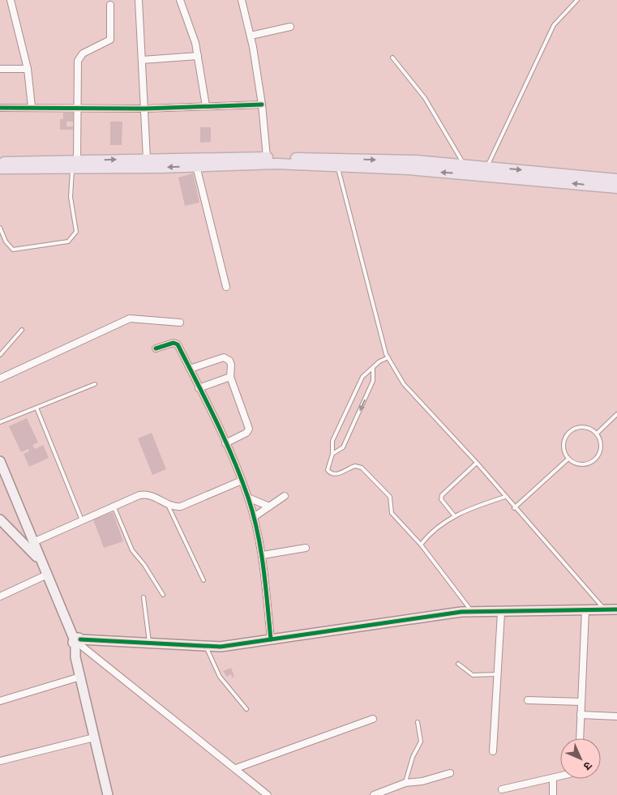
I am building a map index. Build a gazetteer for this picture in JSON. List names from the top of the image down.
{
  "north": "bottom right"
}
